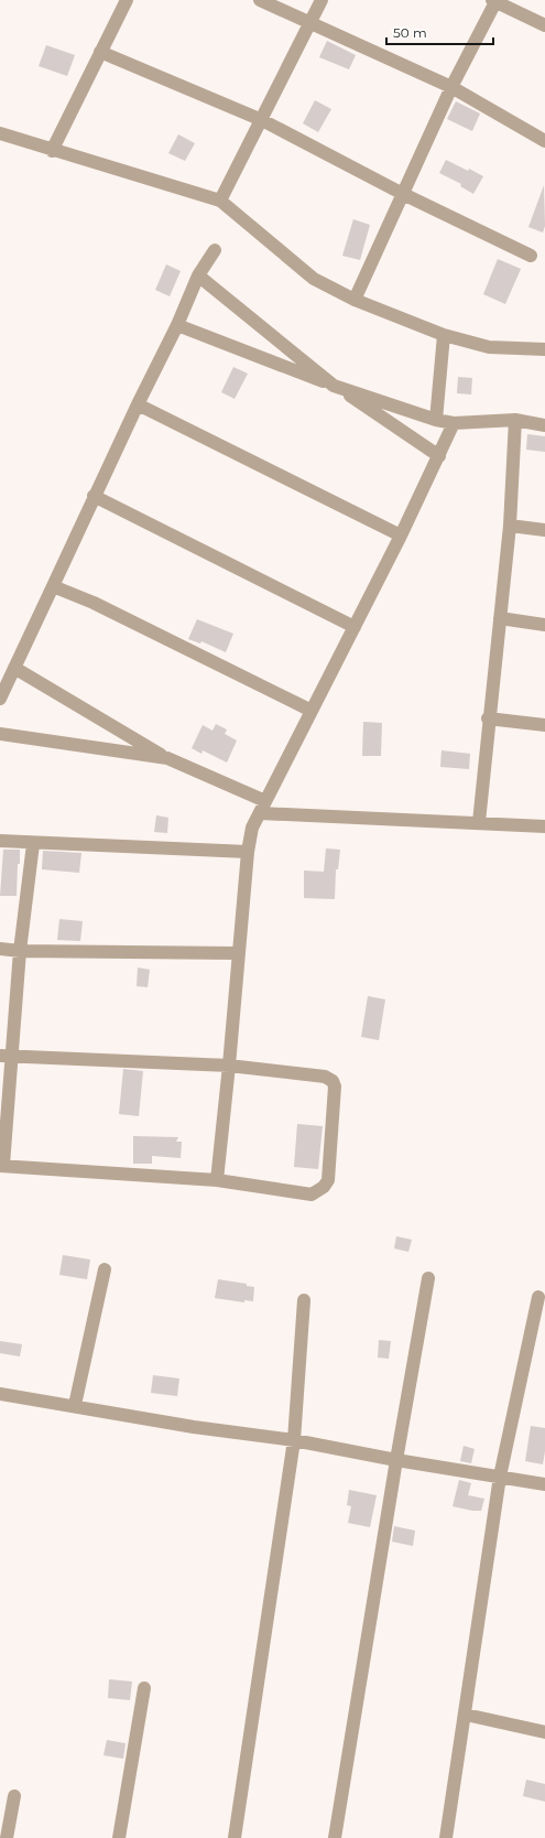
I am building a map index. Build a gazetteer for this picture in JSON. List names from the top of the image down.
{
  "scale_bar": "50 m"
}
